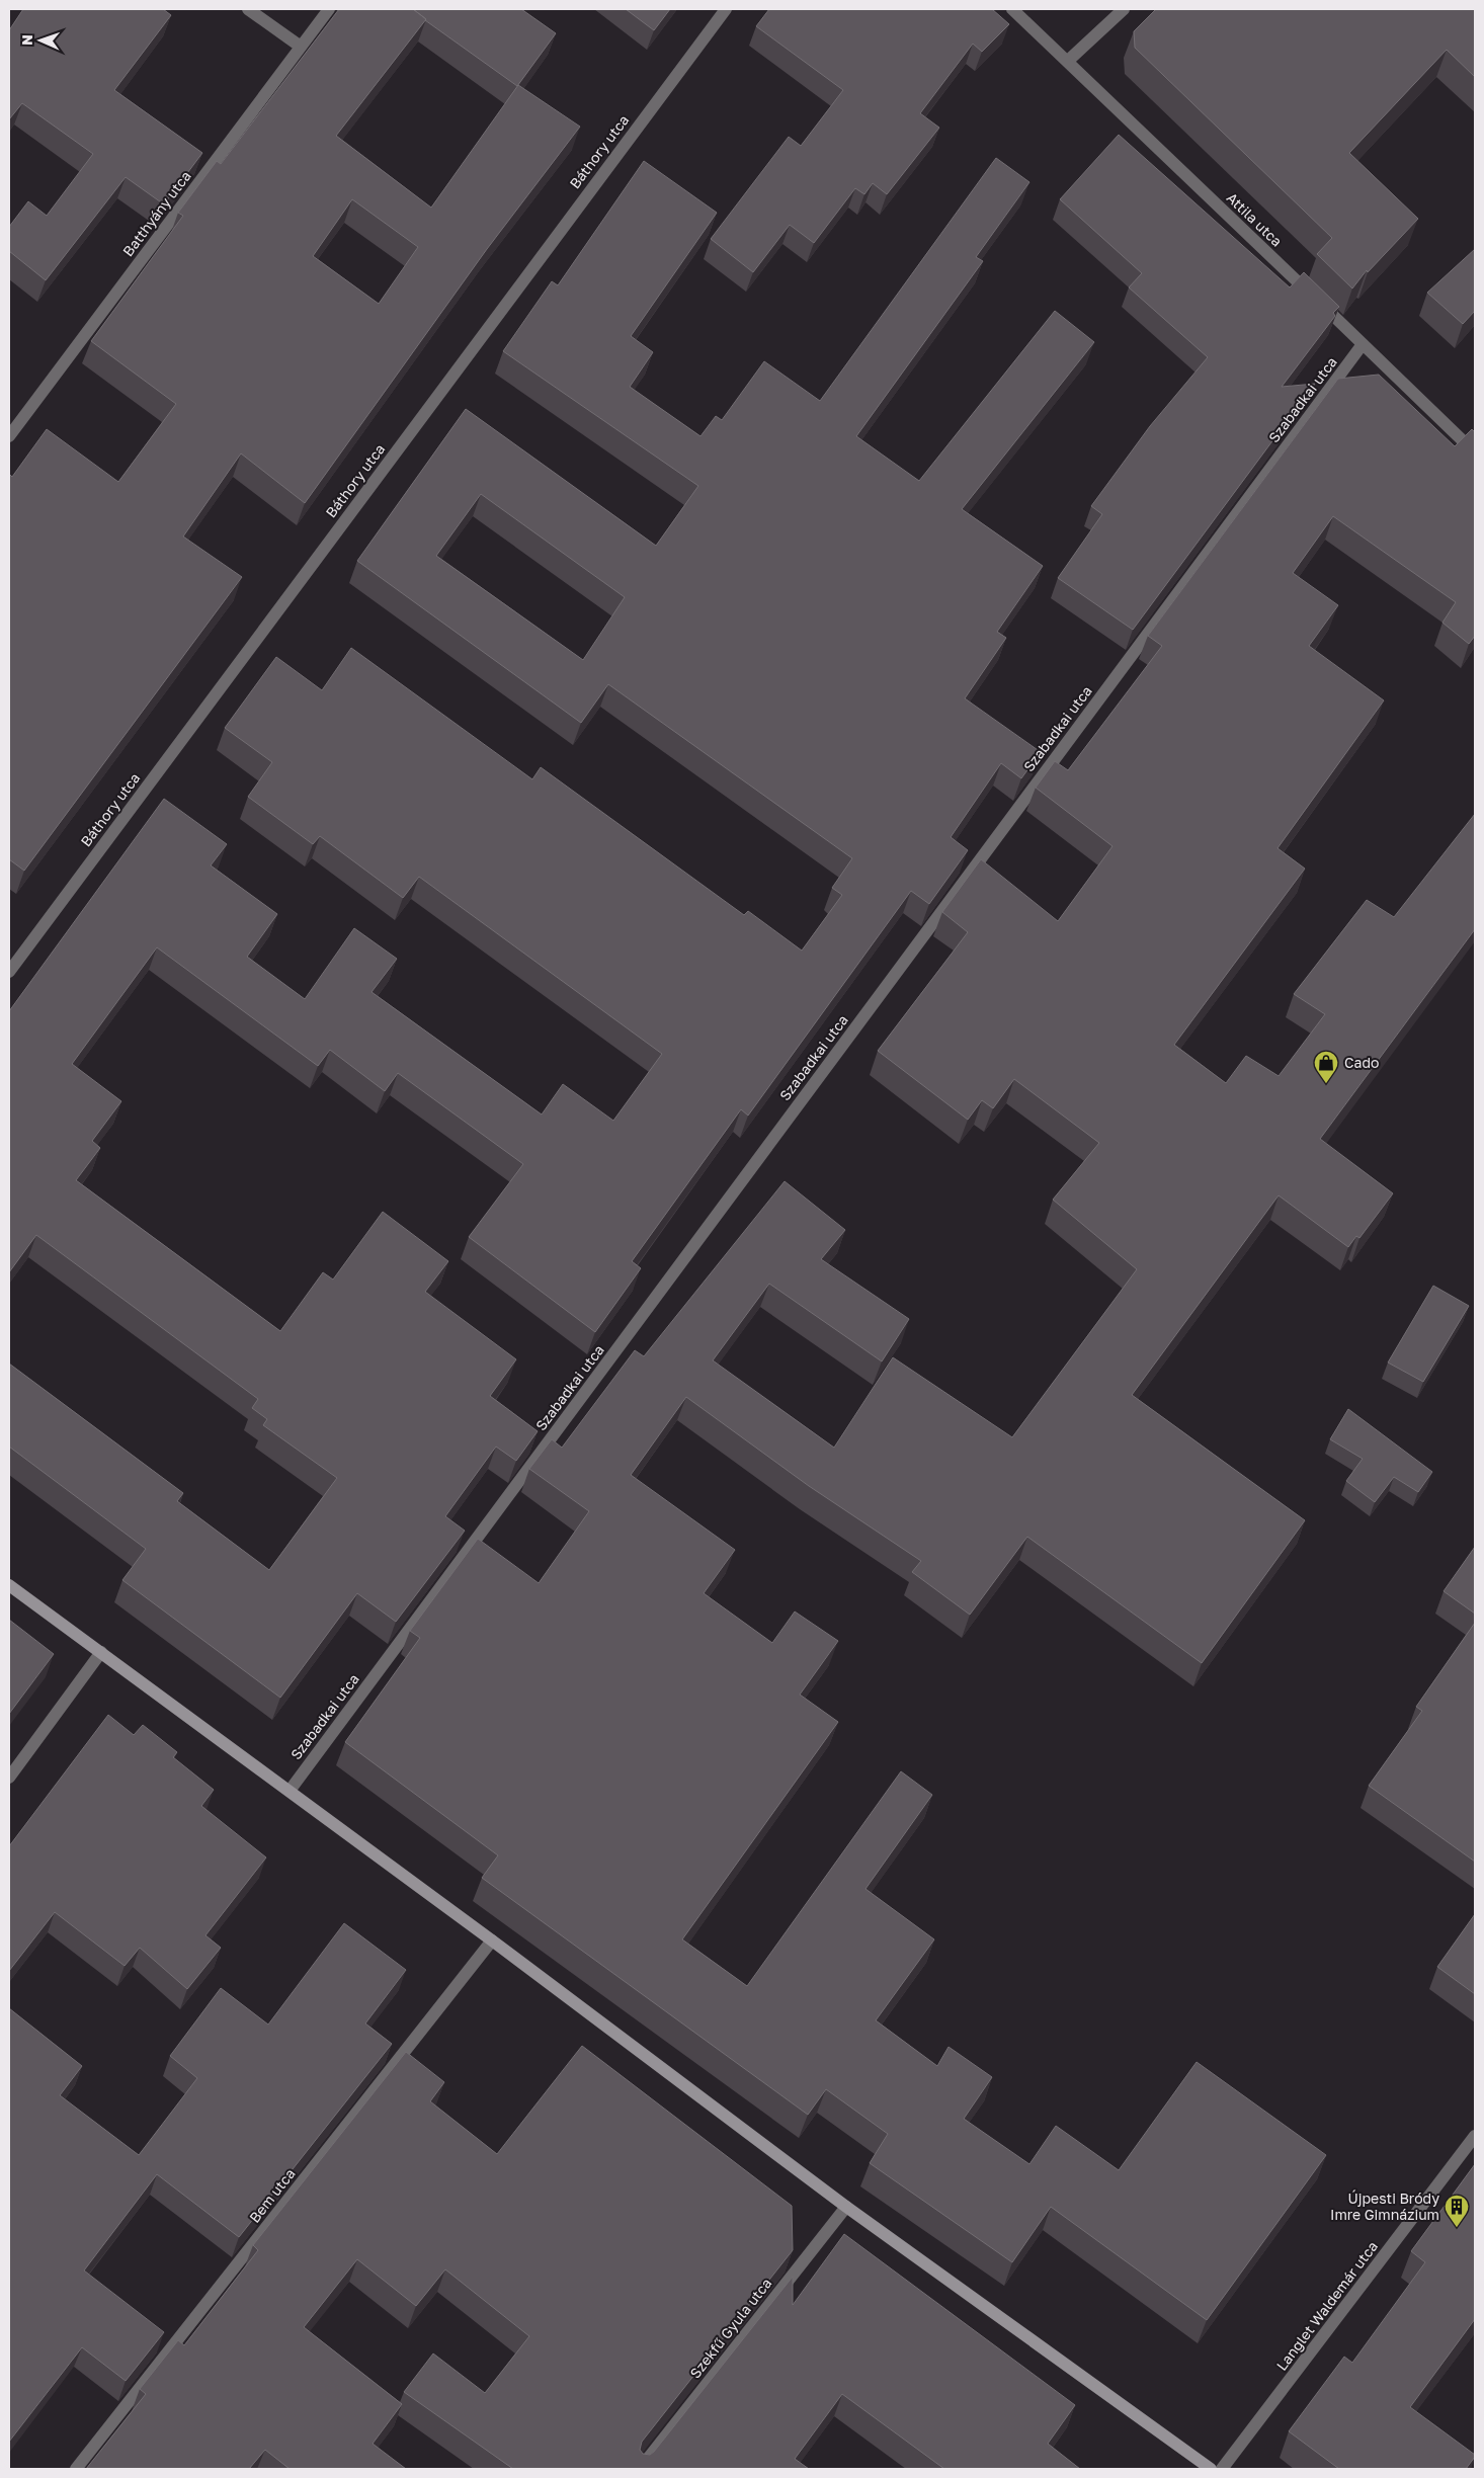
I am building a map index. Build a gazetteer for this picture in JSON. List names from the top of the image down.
{
  "streets": {
    "street": [
      "Báthory utca",
      "Batthyány utca",
      "Attila utca",
      "Szabadkai utca",
      "Bem utca",
      "Langlet Waldemár utca",
      "Szekfű Gyula utca"
    ]
  },
  "crossings": [
    ["Attila utca", "Szabadkai utca"]
  ],
  "places": {
    "shop": ["Cado"],
    "building": ["Újpesti Bródy Imre Gimnázium"]
  },
  "north": "left"
}
